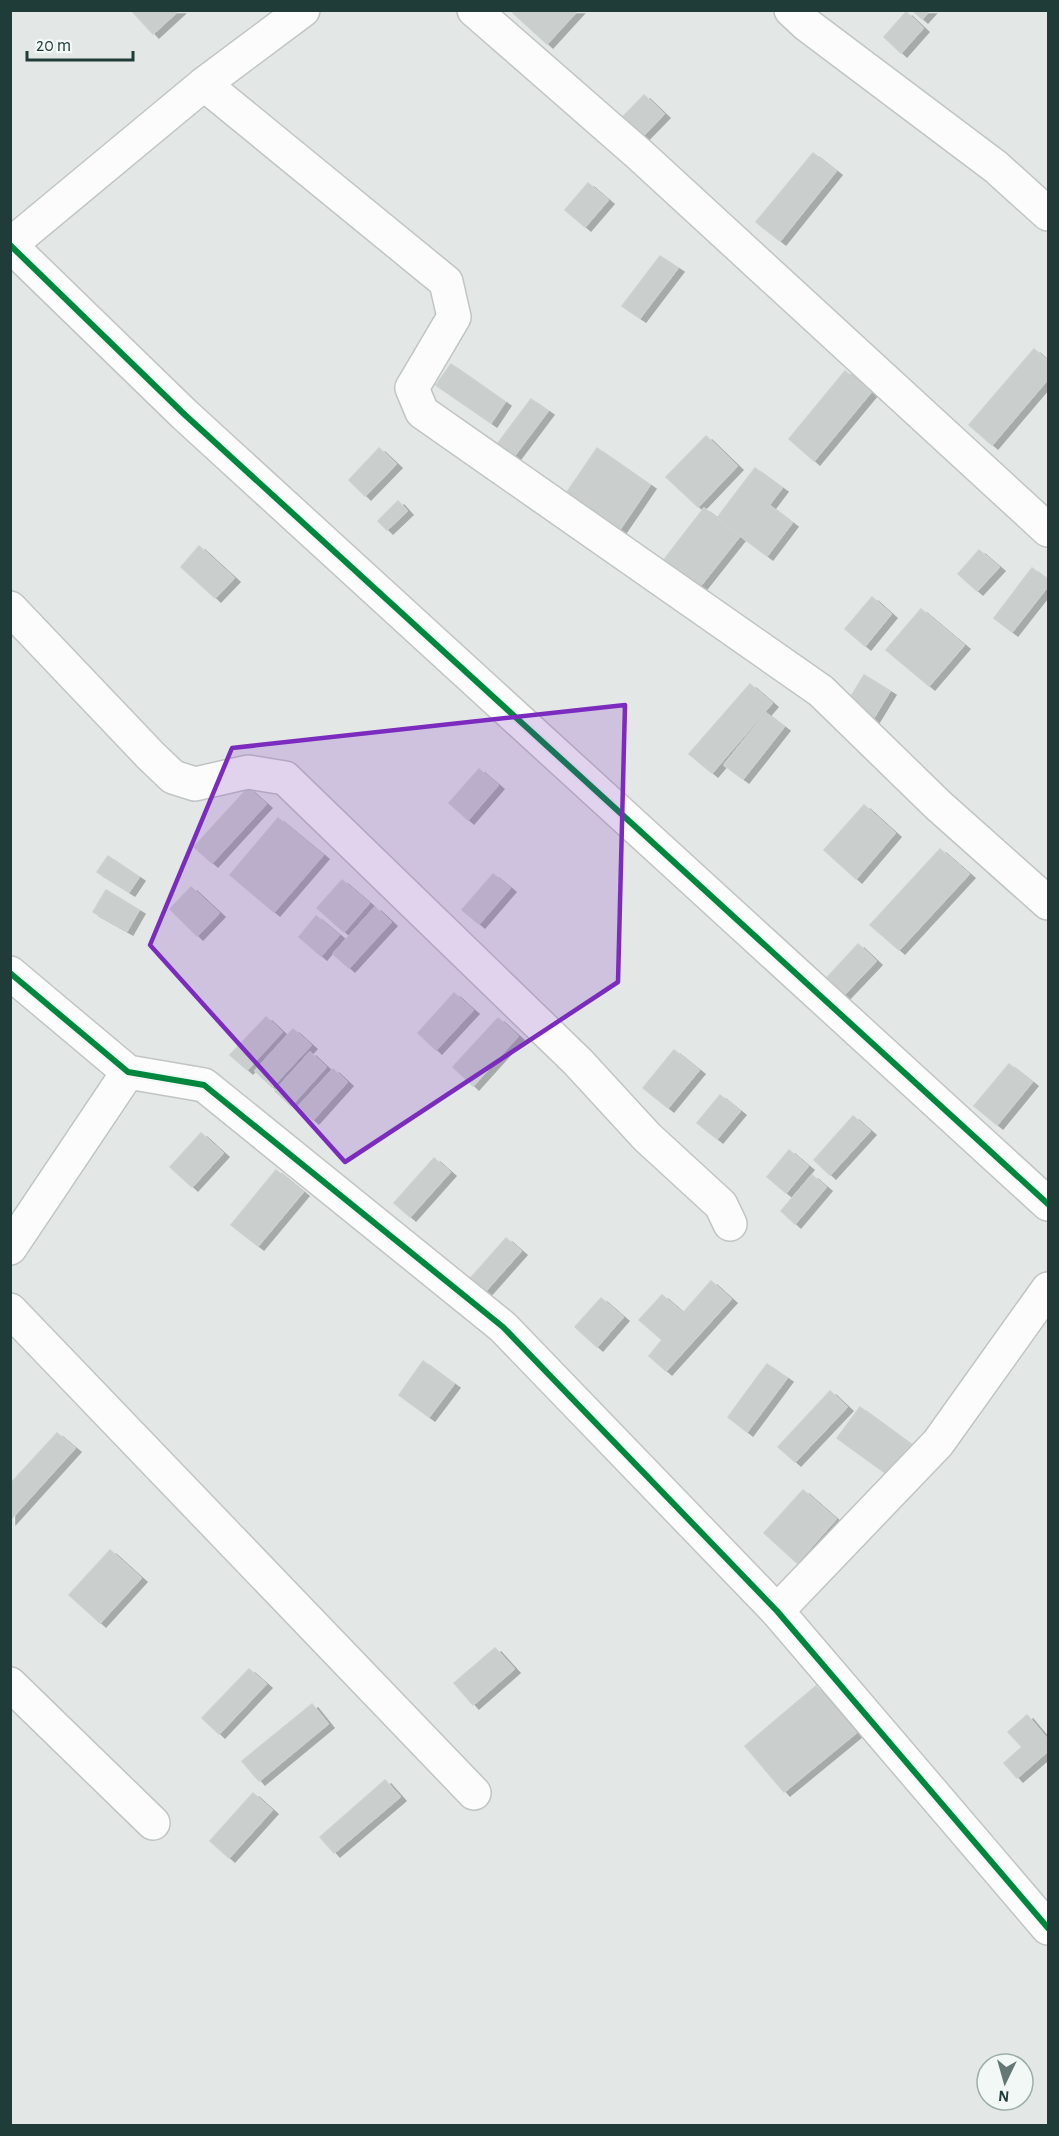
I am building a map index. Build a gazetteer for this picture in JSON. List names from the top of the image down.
{
  "scale_bar": "20 m",
  "north": "bottom"
}
